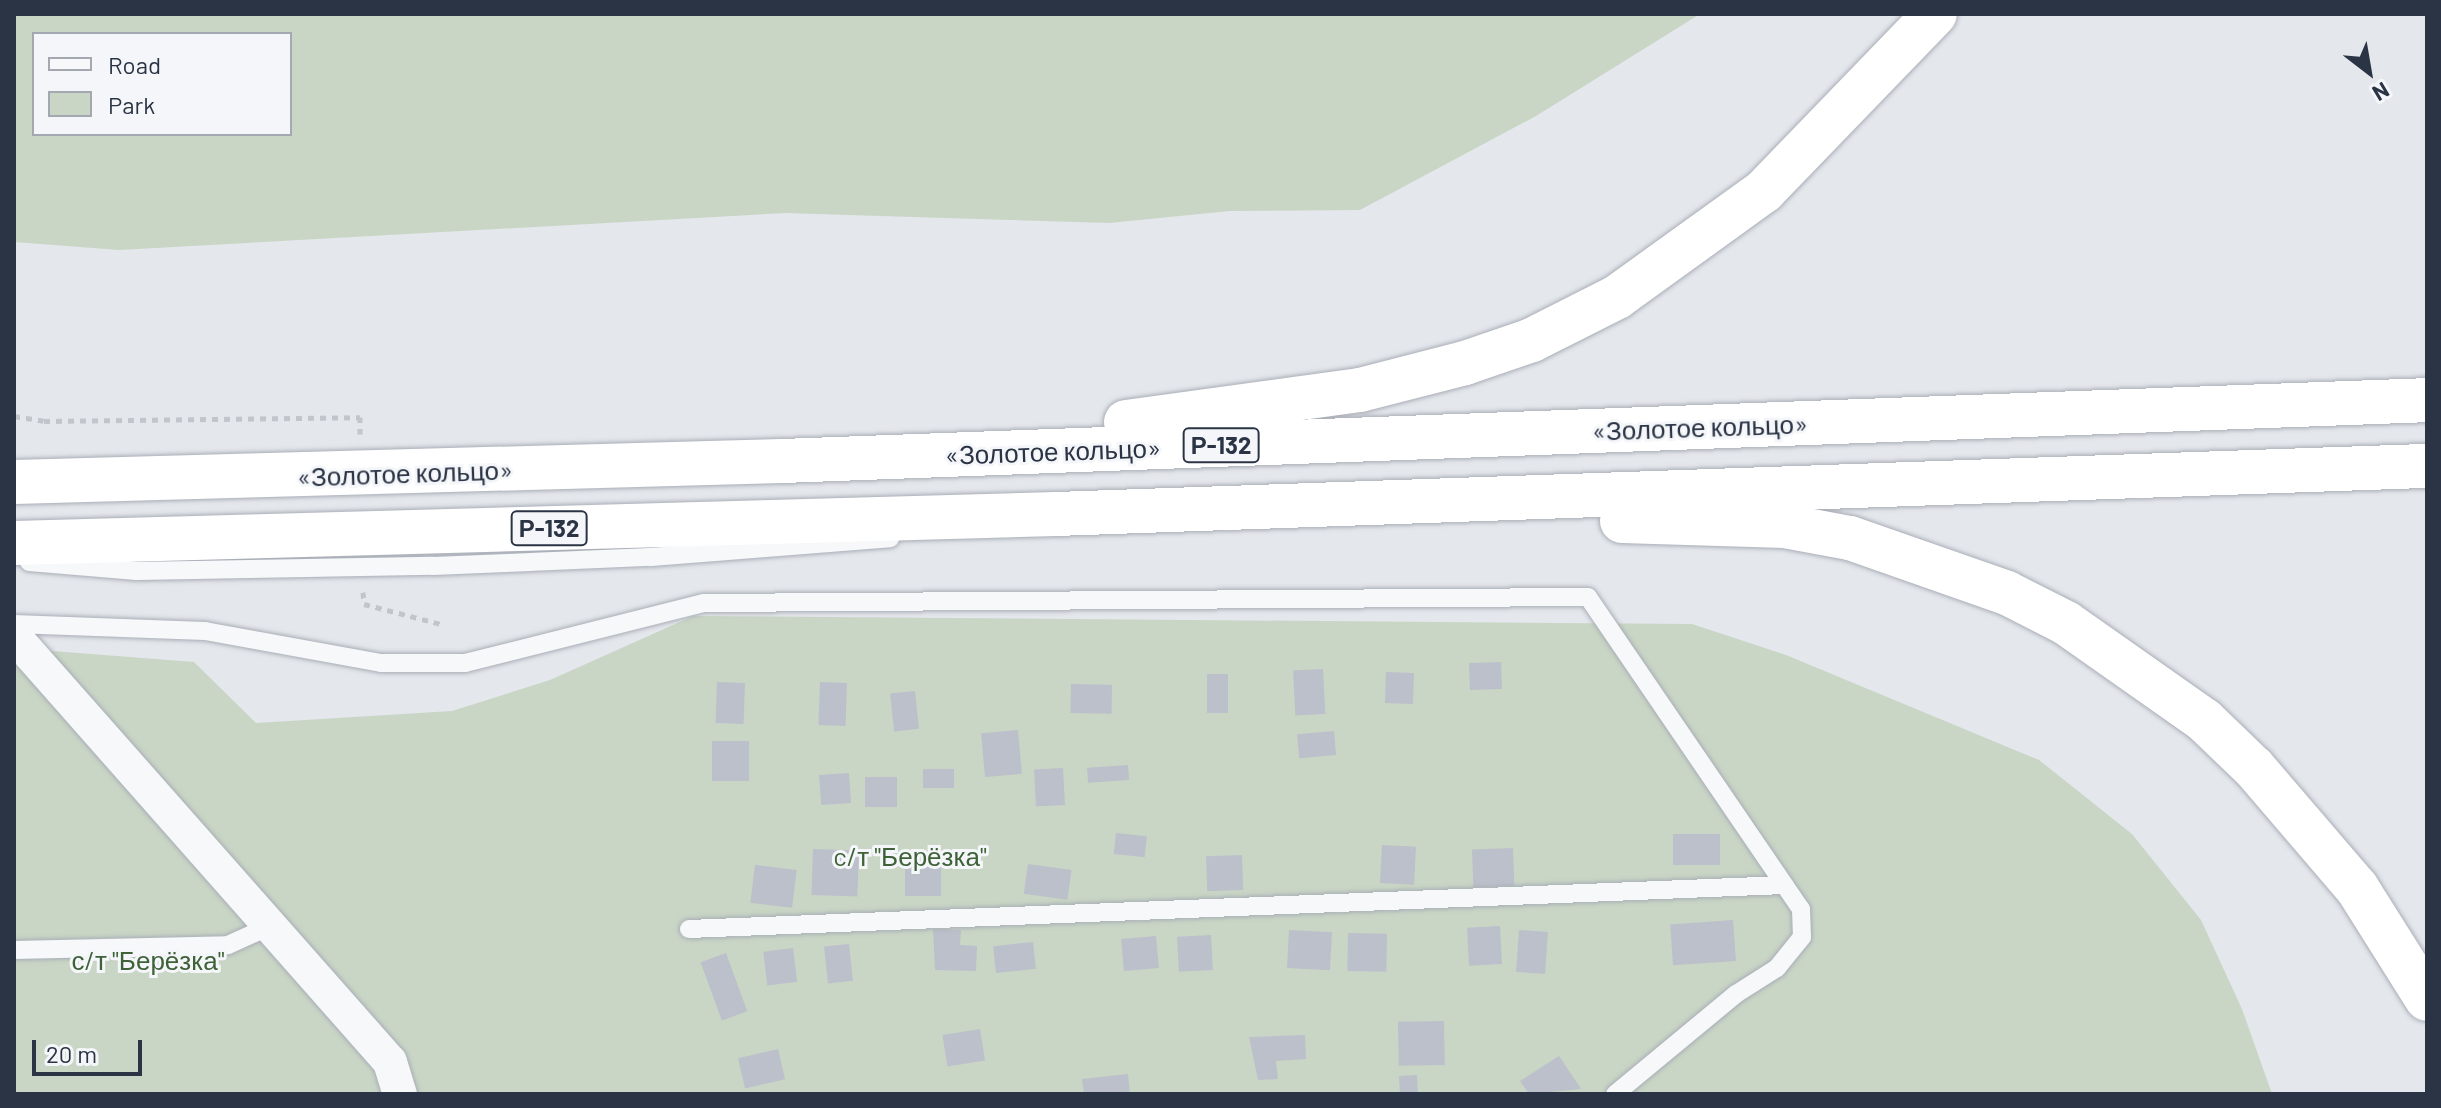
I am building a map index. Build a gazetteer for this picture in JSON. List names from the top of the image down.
{
  "streets": {
    "highway": ["«Золотое кольцо»", "Р-132"]
  },
  "crossings": [
    ["«Золотое кольцо»", "Р-132"]
  ],
  "parks": ["c/т \"Берёзка\"", "с/т \"Берёзка\""],
  "legend": ["Road", "Park"],
  "scale_bar": "20 m",
  "north": "bottom right"
}
